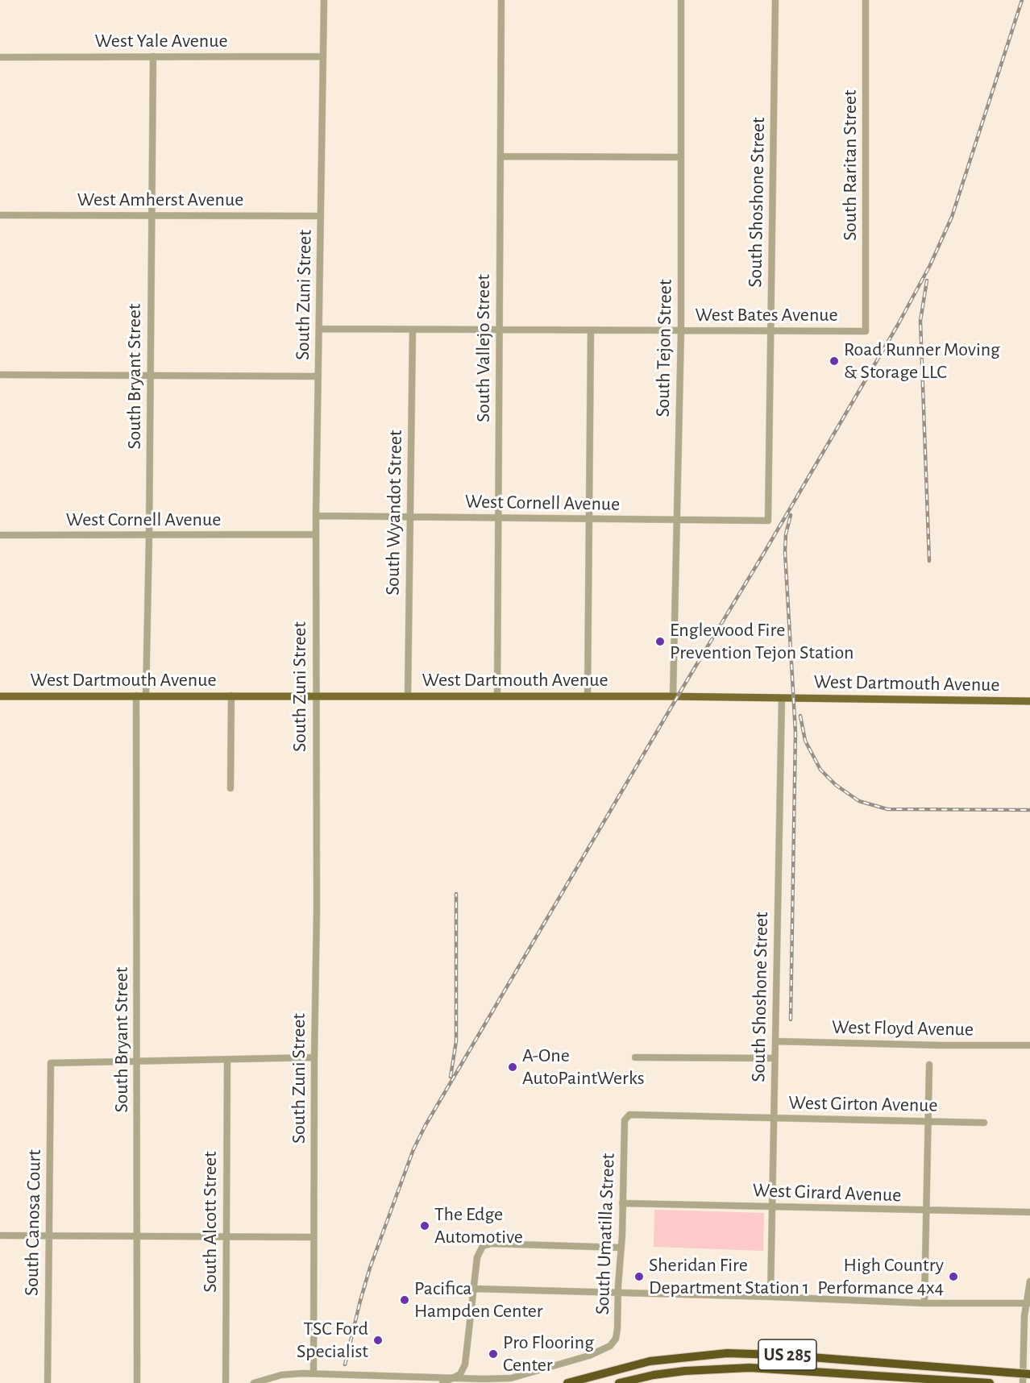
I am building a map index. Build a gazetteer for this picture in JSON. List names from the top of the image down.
{
  "streets": {
    "highway": ["US 285"],
    "main road": ["West Dartmouth Avenue"],
    "street": [
      "West Yale Avenue",
      "South Raritan Street",
      "West Amherst Avenue",
      "South Shoshone Street",
      "South Zuni Street",
      "West Bates Avenue",
      "South Vallejo Street",
      "South Tejon Street",
      "South Bryant Street",
      "West Cornell Avenue",
      "South Wyandot Street",
      "West Floyd Avenue",
      "West Girton Avenue",
      "West Girard Avenue",
      "South Alcott Street",
      "South Canosa Court",
      "South Umatilla Street"
    ]
  },
  "crossings": [
    ["West Yale Avenue", "South Zuni Street"],
    ["West Yale Avenue", "South Bryant Street"],
    ["South Raritan Street", "West Bates Avenue"],
    ["West Amherst Avenue", "South Zuni Street"],
    ["West Amherst Avenue", "South Bryant Street"],
    ["South Shoshone Street", "West Bates Avenue"],
    ["South Shoshone Street", "West Cornell Avenue"],
    ["South Shoshone Street", "West Dartmouth Avenue"],
    ["South Shoshone Street", "West Floyd Avenue"],
    ["South Shoshone Street", "West Girton Avenue"],
    ["South Shoshone Street", "West Girard Avenue"],
    ["South Zuni Street", "West Bates Avenue"],
    ["South Zuni Street", "West Cornell Avenue"],
    ["South Zuni Street", "West Dartmouth Avenue"],
    ["West Bates Avenue", "South Vallejo Street"],
    ["West Bates Avenue", "South Tejon Street"],
    ["West Bates Avenue", "South Wyandot Street"],
    ["South Vallejo Street", "West Cornell Avenue"],
    ["South Vallejo Street", "West Dartmouth Avenue"],
    ["South Tejon Street", "West Cornell Avenue"],
    ["South Tejon Street", "West Dartmouth Avenue"],
    ["South Bryant Street", "West Cornell Avenue"],
    ["South Bryant Street", "West Dartmouth Avenue"],
    ["South Bryant Street", "South Canosa Court"],
    ["West Cornell Avenue", "South Wyandot Street"],
    ["South Wyandot Street", "West Dartmouth Avenue"],
    ["West Girton Avenue", "South Umatilla Street"],
    ["West Girard Avenue", "South Umatilla Street"]
  ],
  "places": [
    "Road Runner Moving & Storage LLC",
    "Englewood Fire Prevention Tejon Station",
    "A-One AutoPaintWerks",
    "The Edge Automotive",
    "Sheridan Fire Department Station 1",
    "High Country Performance 4x4",
    "Pacifica Hampden Center",
    "TSC Ford Specialist",
    "Pro Flooring Center"
  ]
}
